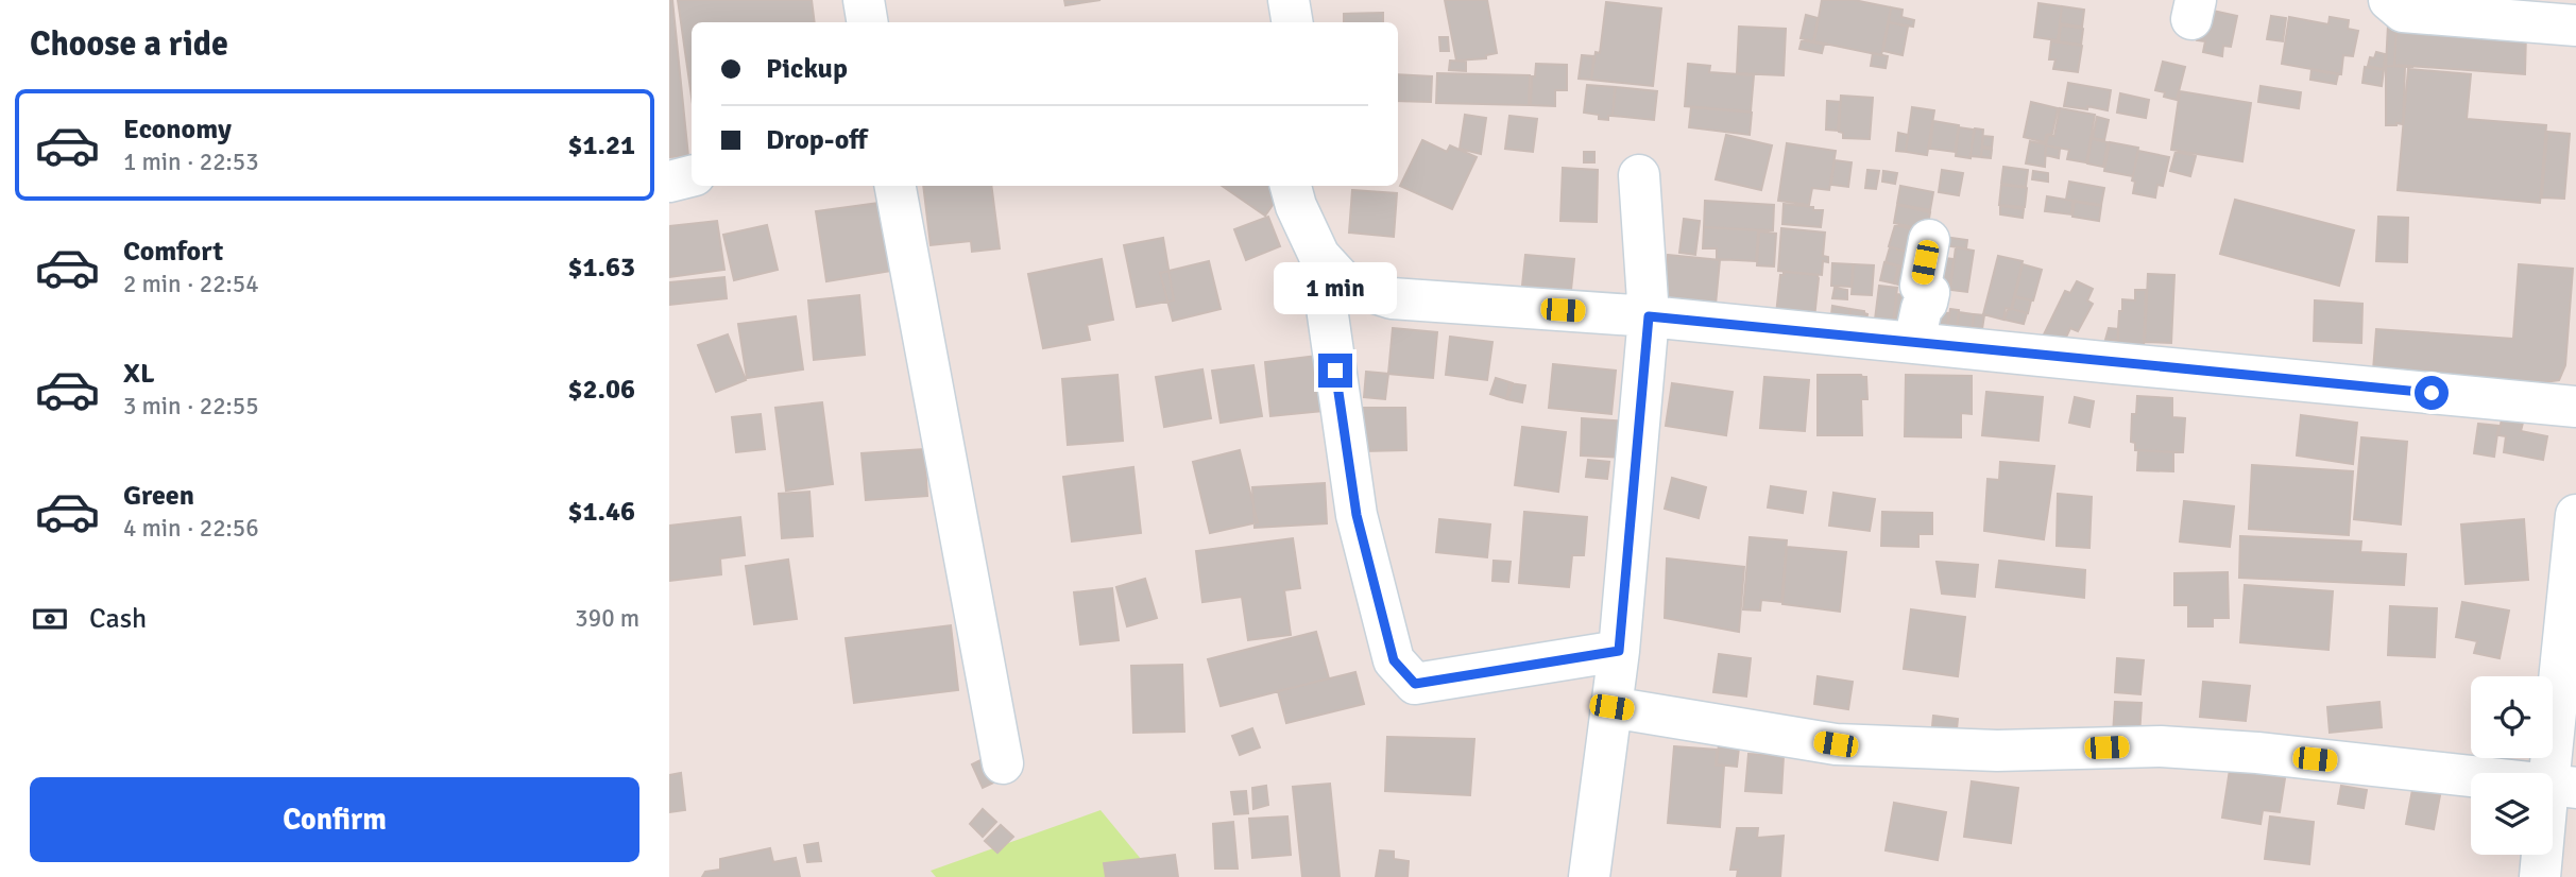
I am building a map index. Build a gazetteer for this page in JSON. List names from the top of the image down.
{
  "page": {
    "heading": "Choose a ride",
    "banner": ["Pickup", "Drop-off"],
    "list": [
      {
        "name": "Economy",
        "note": "1 min · 22:53",
        "value": "$1.21"
      },
      {
        "name": "Comfort",
        "note": "2 min · 22:54",
        "value": "$1.63"
      },
      {
        "name": "XL",
        "note": "3 min · 22:55",
        "value": "$2.06"
      },
      {
        "name": "Green",
        "note": "4 min · 22:56",
        "value": "$1.46"
      }
    ],
    "bubble": "1 min",
    "pay": ["Cash", "390 m"],
    "buttons": "Confirm"
  }
}
